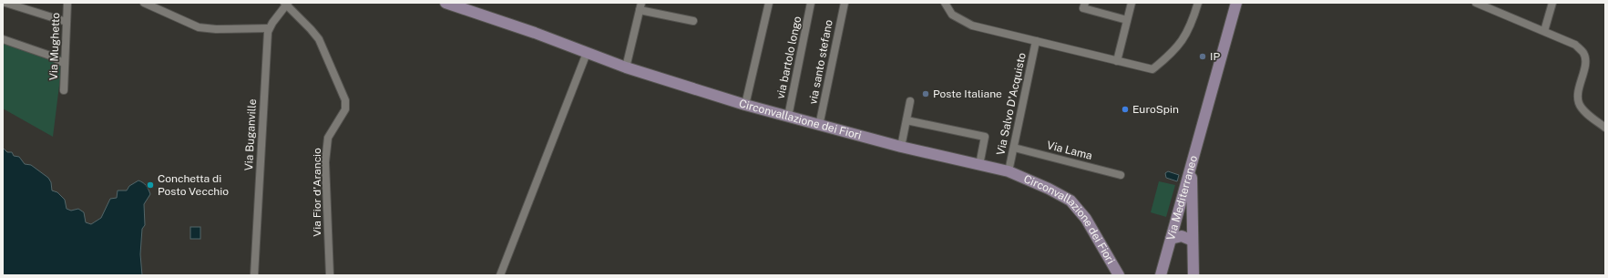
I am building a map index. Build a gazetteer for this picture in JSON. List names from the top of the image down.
{
  "streets": {
    "street": [
      "Via Mughetto",
      "via bartolo longo",
      "via santo stefano",
      "Via Salvo D'Acquisto",
      "Circonvallazione dei Fiori",
      "Via Buganville",
      "Via Lama",
      "Via Fior d'Arancio",
      "Via Mediterraneo"
    ]
  },
  "crossings": [
    ["via bartolo longo", "Circonvallazione dei Fiori"],
    ["via santo stefano", "Circonvallazione dei Fiori"],
    ["Via Salvo D'Acquisto", "Circonvallazione dei Fiori"],
    ["Via Salvo D'Acquisto", "Via Lama"],
    ["Via Buganville", "Via Fior d'Arancio"]
  ],
  "places": [
    "IP",
    "Poste Italiane",
    "EuroSpin",
    "Conchetta di Posto Vecchio"
  ]
}
